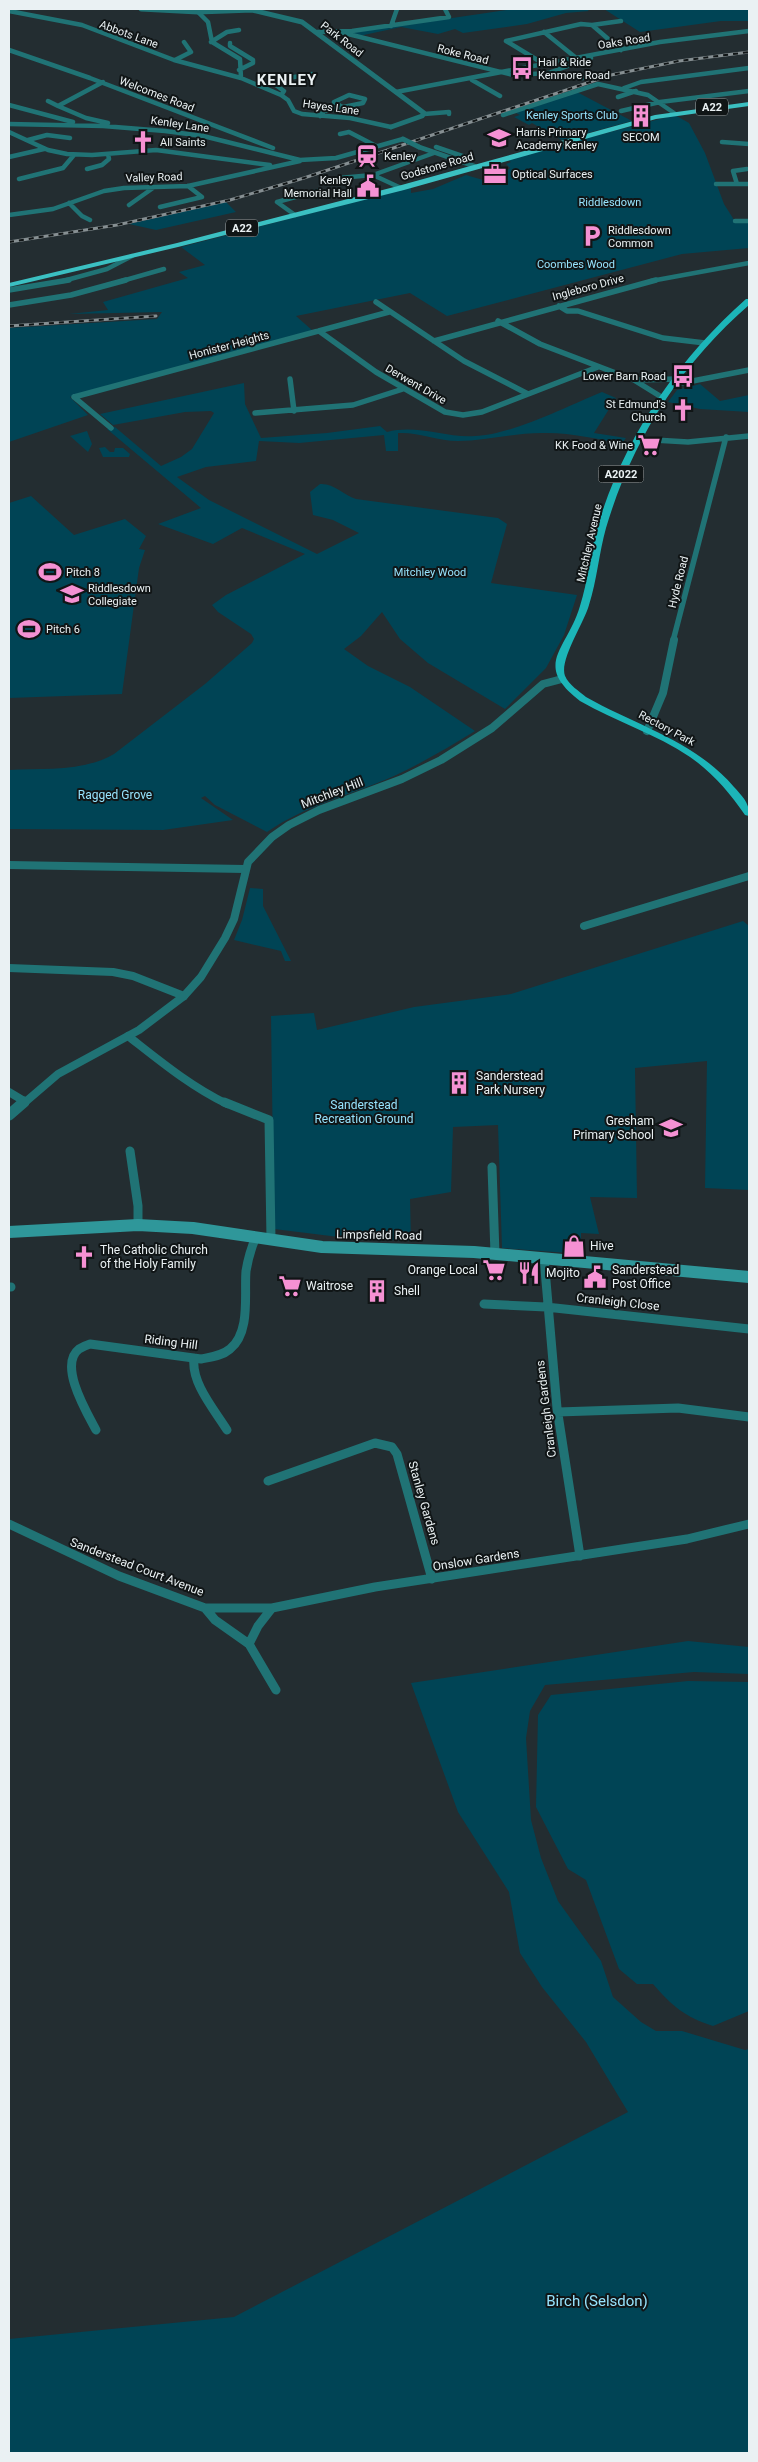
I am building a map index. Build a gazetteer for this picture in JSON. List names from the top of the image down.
{
  "streets": {
    "highway": ["A22", "Godstone Road"],
    "main road": [
      "A2022",
      "Mitchley Avenue",
      "Rectory Park",
      "Limpsfield Road"
    ],
    "street": [
      "Abbots Lane",
      "Park Road",
      "Oaks Road",
      "Roke Road",
      "Welcomes Road",
      "Hayes Lane",
      "Kenley Lane",
      "Valley Road",
      "Ingleboro Drive",
      "Honister Heights",
      "Derwent Drive",
      "Hyde Road",
      "Mitchley Hill",
      "Cranleigh Close",
      "Riding Hill",
      "Cranleigh Gardens",
      "Stanley Gardens",
      "Onslow Gardens",
      "Sanderstead Court Avenue"
    ]
  },
  "crossings": [
    ["Abbots Lane", "Hayes Lane"],
    ["Oaks Road", "Roke Road"],
    ["Welcomes Road", "Kenley Lane"],
    ["Welcomes Road", "Valley Road"],
    ["Kenley Lane", "Valley Road"],
    ["Honister Heights", "Derwent Drive"],
    ["Mitchley Avenue", "Rectory Park"],
    ["Mitchley Avenue", "Mitchley Hill"],
    ["Hyde Road", "Rectory Park"],
    ["Rectory Park", "Mitchley Hill"],
    ["Limpsfield Road", "Riding Hill"],
    ["Limpsfield Road", "Cranleigh Gardens"],
    ["Cranleigh Close", "Cranleigh Gardens"],
    ["Cranleigh Gardens", "Onslow Gardens"],
    ["Stanley Gardens", "Onslow Gardens"],
    ["Onslow Gardens", "Sanderstead Court Avenue"]
  ],
  "districts": ["KENLEY"],
  "parks": [
    "Kenley Sports Club",
    "Riddlesdown",
    "Coombes Wood",
    "Mitchley Wood",
    "Ragged Grove",
    "Sanderstead Recreation Ground",
    "Birch (Selsdon)"
  ],
  "places": {
    "bus stop": ["Hail & Ride Kenmore Road", "Lower Barn Road"],
    "building": ["SECOM", "Sanderstead Park Nursery", "Shell"],
    "school or university": ["Harris Primary Academy Kenley", "Riddlesdown Collegiate", "Gresham Primary School"],
    "church": ["All Saints", "St Edmund's Church", "The Catholic Church of the Holy Family"],
    "station": ["Kenley"],
    "office": ["Optical Surfaces"],
    "public building": ["Kenley Memorial Hall", "Sanderstead Post Office"],
    "parking": ["Riddlesdown Common"],
    "supermarket": ["KK Food & Wine", "Orange Local", "Waitrose"],
    "sports": ["Pitch 8", "Pitch 6"],
    "shop": ["Hive"],
    "restaurant": ["Mojito"]
  }
}
